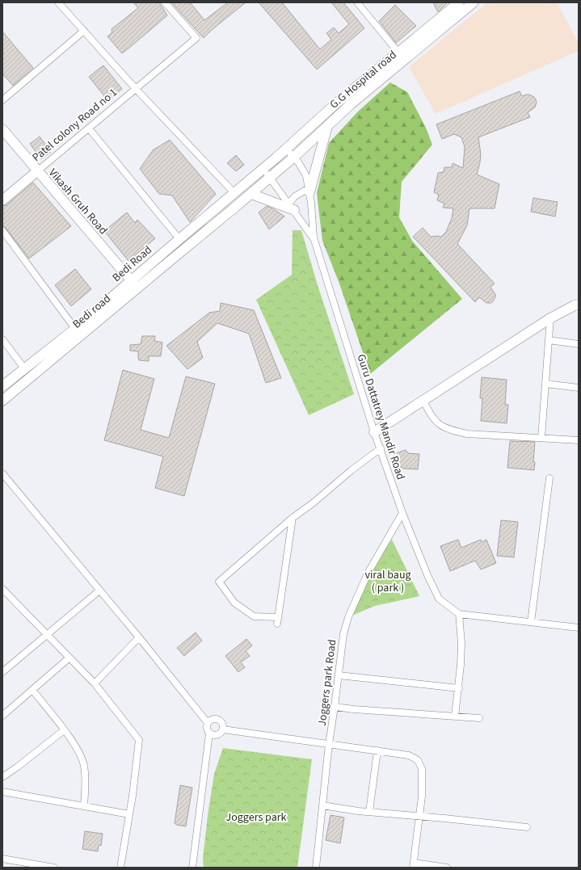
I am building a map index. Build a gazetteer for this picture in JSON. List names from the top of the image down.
{
  "streets": {
    "main road": [
      "G.G Hospital road",
      "Patel colony Road no 1",
      "Vikash Gruh Road",
      "Bedi Road",
      "Bedi road"
    ],
    "street": ["Guru Dattatrey Mandir Road", "Joggers park Road"]
  },
  "crossings": [
    ["G.G Hospital road", "Bedi Road"],
    ["G.G Hospital road", "Bedi road"],
    ["G.G Hospital road", "Guru Dattatrey Mandir Road"],
    ["Patel colony Road no 1", "Vikash Gruh Road"],
    ["Vikash Gruh Road", "Bedi Road"],
    ["Vikash Gruh Road", "Bedi road"],
    ["Bedi Road", "Guru Dattatrey Mandir Road"],
    ["Bedi road", "Guru Dattatrey Mandir Road"],
    ["Guru Dattatrey Mandir Road", "Joggers park Road"]
  ],
  "parks": ["viral baug ( park )", "Joggers park"]
}
